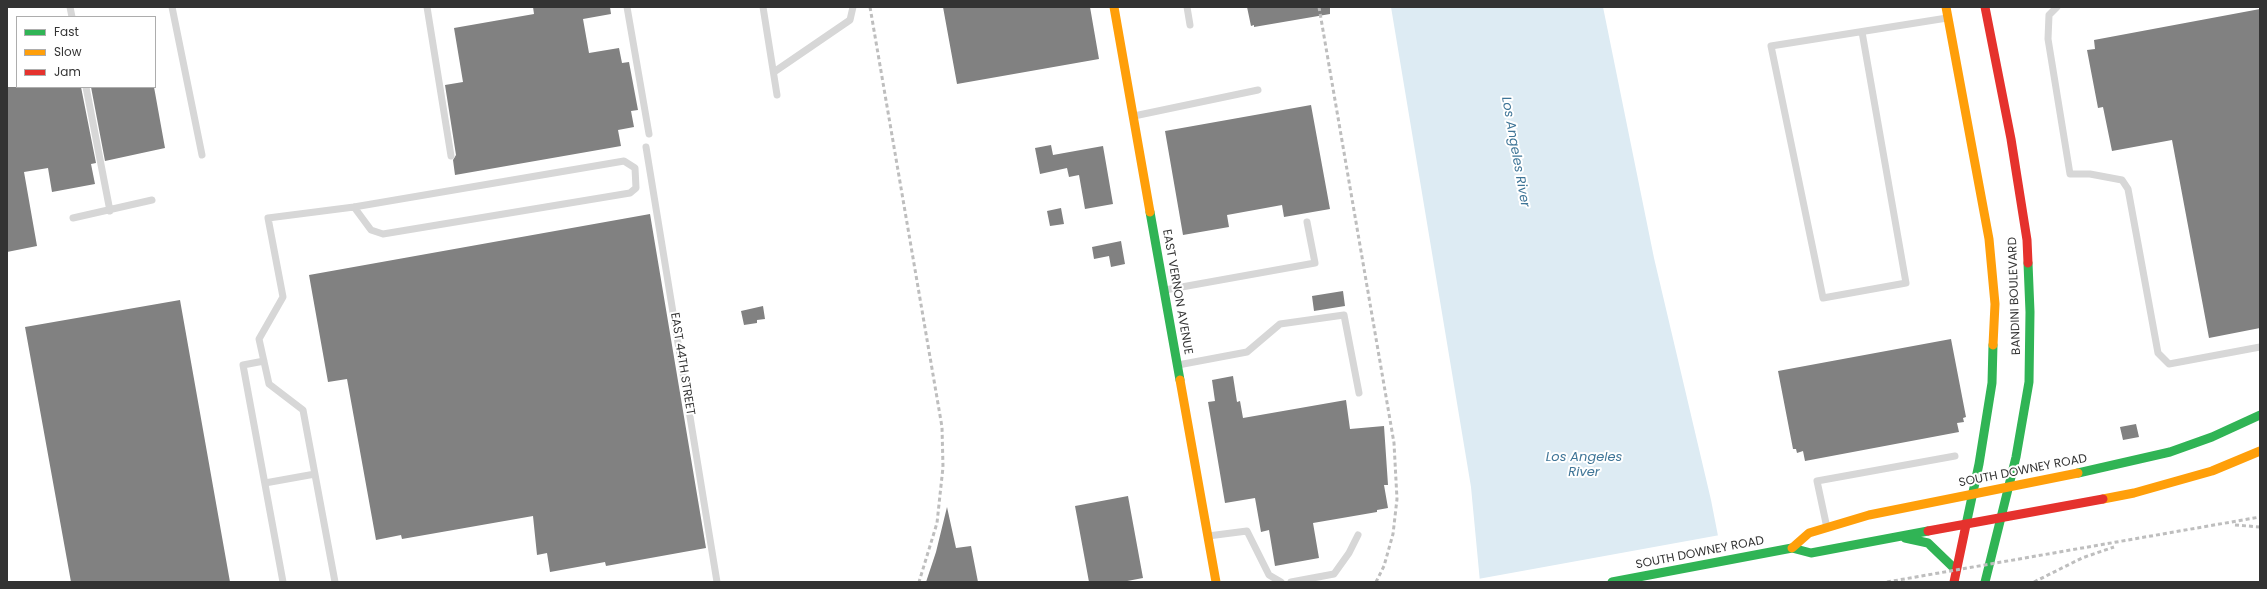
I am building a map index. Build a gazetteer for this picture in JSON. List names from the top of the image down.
{
  "streets": {
    "main road": ["EAST VERNON AVENUE", "BANDINI BOULEVARD", "SOUTH DOWNEY ROAD"],
    "lane": ["EAST 44TH STREET"]
  },
  "crossings": [
    ["BANDINI BOULEVARD", "SOUTH DOWNEY ROAD"]
  ],
  "water": ["Los Angeles River"],
  "legend": ["Fast", "Slow", "Jam"]
}
